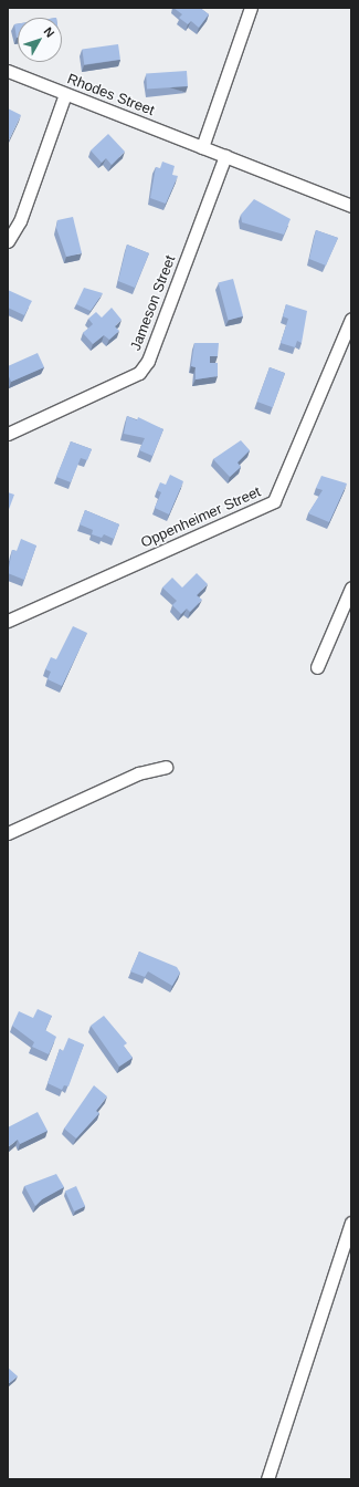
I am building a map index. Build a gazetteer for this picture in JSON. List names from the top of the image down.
{
  "streets": {
    "street": ["Rhodes Street", "Jameson Street", "Oppenheimer Street"]
  },
  "crossings": [
    ["Rhodes Street", "Jameson Street"]
  ],
  "north": "top right"
}
